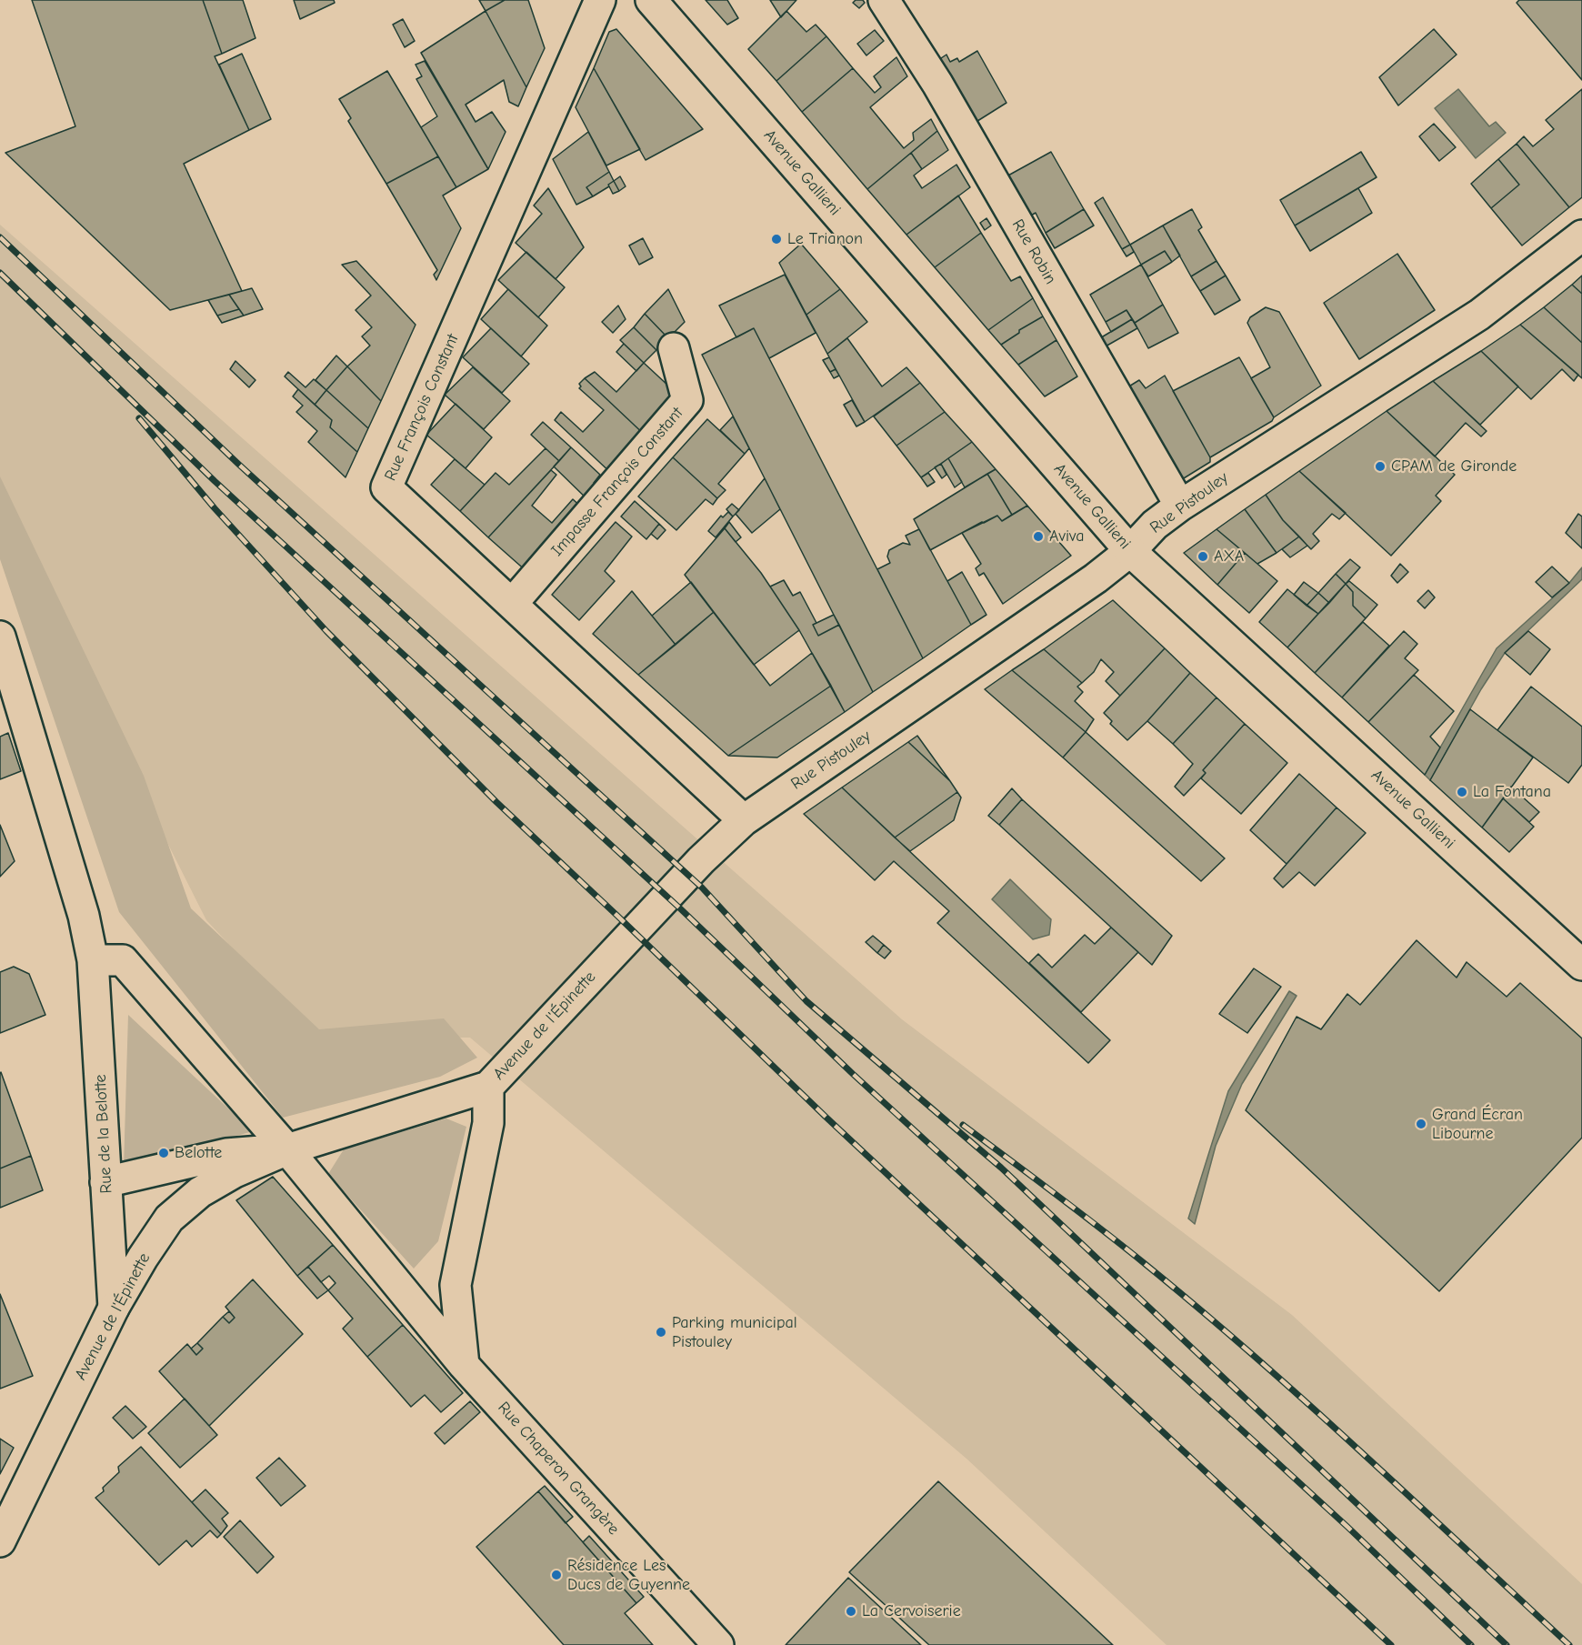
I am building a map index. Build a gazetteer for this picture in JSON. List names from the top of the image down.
{
  "streets": {
    "street": [
      "Avenue Gallieni",
      "Rue Robin",
      "Rue François Constant",
      "Impasse François Constant",
      "Rue Pistouley",
      "Avenue de l'Épinette",
      "Rue de la Belotte",
      "Rue Chaperon Grangère"
    ]
  },
  "crossings": [
    ["Avenue Gallieni", "Rue Pistouley"],
    ["Rue Robin", "Rue Pistouley"],
    ["Rue François Constant", "Impasse François Constant"],
    ["Rue François Constant", "Rue Pistouley"],
    ["Rue Pistouley", "Avenue de l'Épinette"],
    ["Avenue de l'Épinette", "Rue de la Belotte"],
    ["Avenue de l'Épinette", "Rue Chaperon Grangère"]
  ],
  "places": [
    "Le Trianon",
    "CPAM de Gironde",
    "Aviva",
    "AXA",
    "La Fontana",
    "Grand Écran Libourne",
    "Belotte",
    "Parking municipal Pistouley",
    "Résidence Les Ducs de Guyenne",
    "La Cervoiserie"
  ]
}
